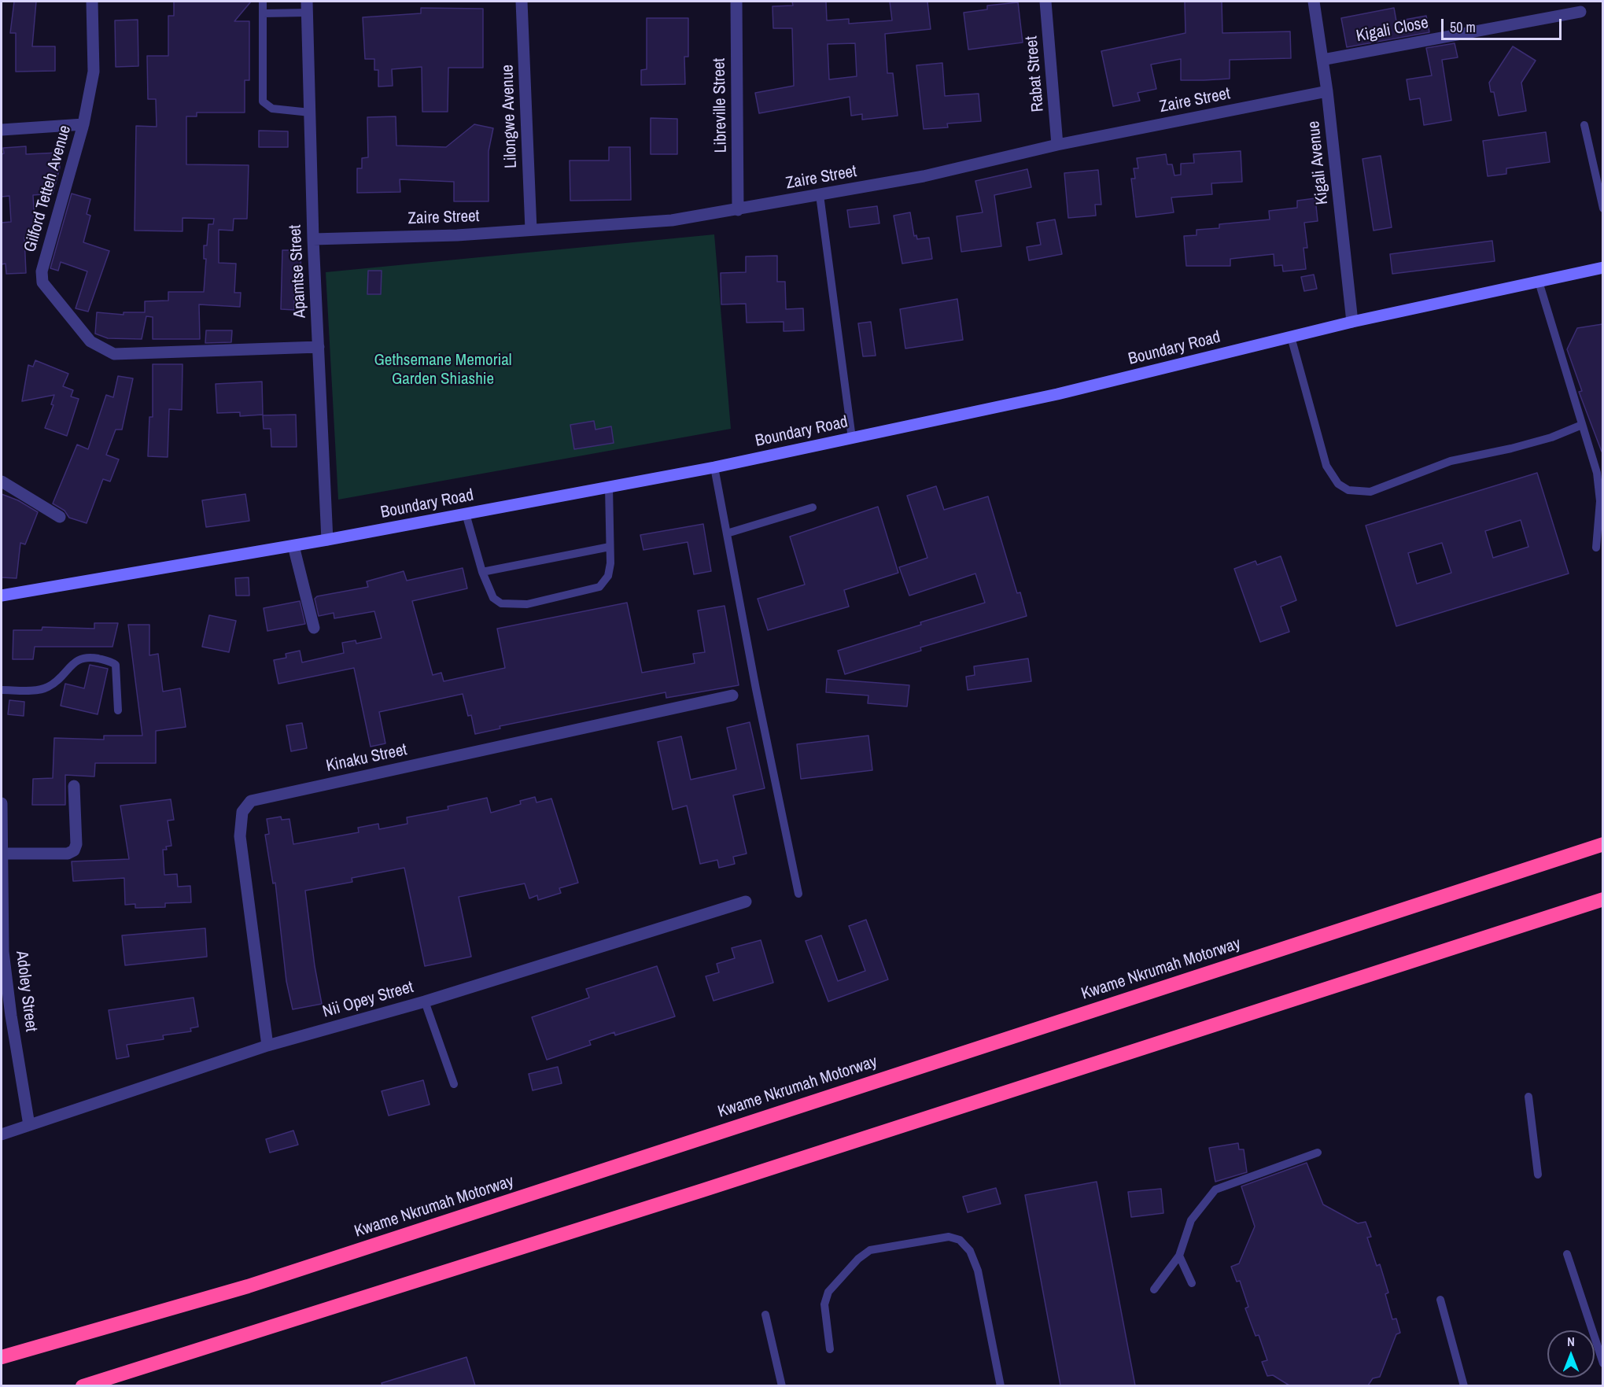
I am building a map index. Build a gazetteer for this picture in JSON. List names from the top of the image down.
{
  "streets": {
    "highway": ["Kwame Nkrumah Motorway"],
    "main road": ["Boundary Road"],
    "street": [
      "Kigali Close",
      "Rabat Street",
      "Zaire Street",
      "Libreville Street",
      "Lilongwe Avenue",
      "Kigali Avenue",
      "Gilford Tetteh Avenue",
      "Apamtse Street",
      "Kinaku Street",
      "Adoley Street",
      "Nii Opey Street"
    ]
  },
  "crossings": [
    ["Kigali Close", "Kigali Avenue"],
    ["Rabat Street", "Zaire Street"],
    ["Zaire Street", "Libreville Street"],
    ["Zaire Street", "Lilongwe Avenue"],
    ["Zaire Street", "Kigali Avenue"],
    ["Zaire Street", "Apamtse Street"],
    ["Kigali Avenue", "Boundary Road"],
    ["Gilford Tetteh Avenue", "Apamtse Street"],
    ["Apamtse Street", "Boundary Road"],
    ["Kinaku Street", "Nii Opey Street"],
    ["Adoley Street", "Nii Opey Street"]
  ],
  "parks": ["Gethsemane Memorial Garden Shiashie"],
  "scale_bar": "50 m",
  "north": "top"
}
